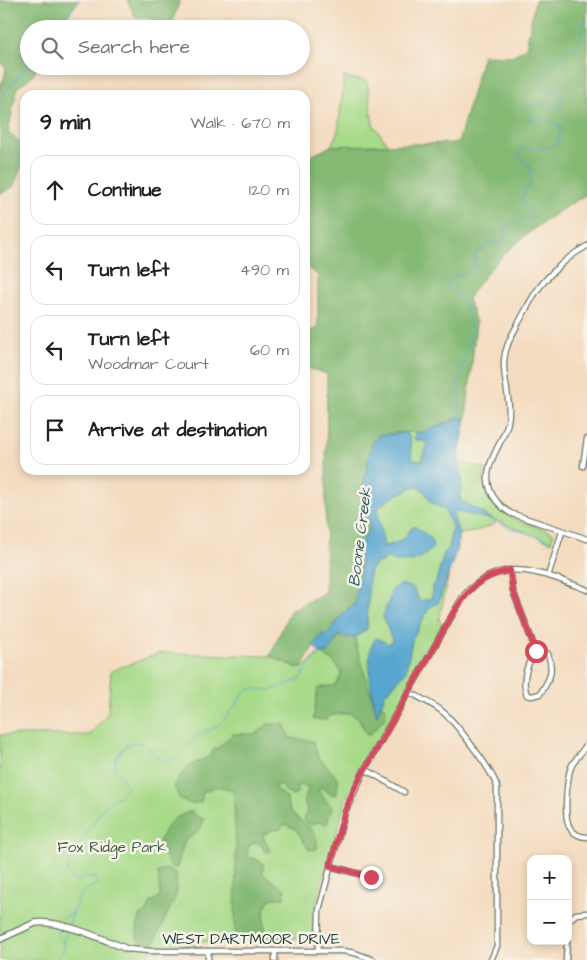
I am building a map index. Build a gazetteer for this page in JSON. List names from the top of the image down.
{
  "streets": {
    "street": ["WEST DARTMOOR DRIVE"]
  },
  "water": ["Boone Creek"],
  "parks": ["Fox Ridge Park"],
  "page": {
    "search": "Search here",
    "heading": ["9 min", "Walk · 670 m"],
    "list": [
      ["Continue", "120 m"],
      ["Turn left", "490 m"],
      ["Turn left", "Woodmar Court", "60 m"],
      "Arrive at destination"
    ],
    "map_buttons": ["+", "−"]
  }
}
